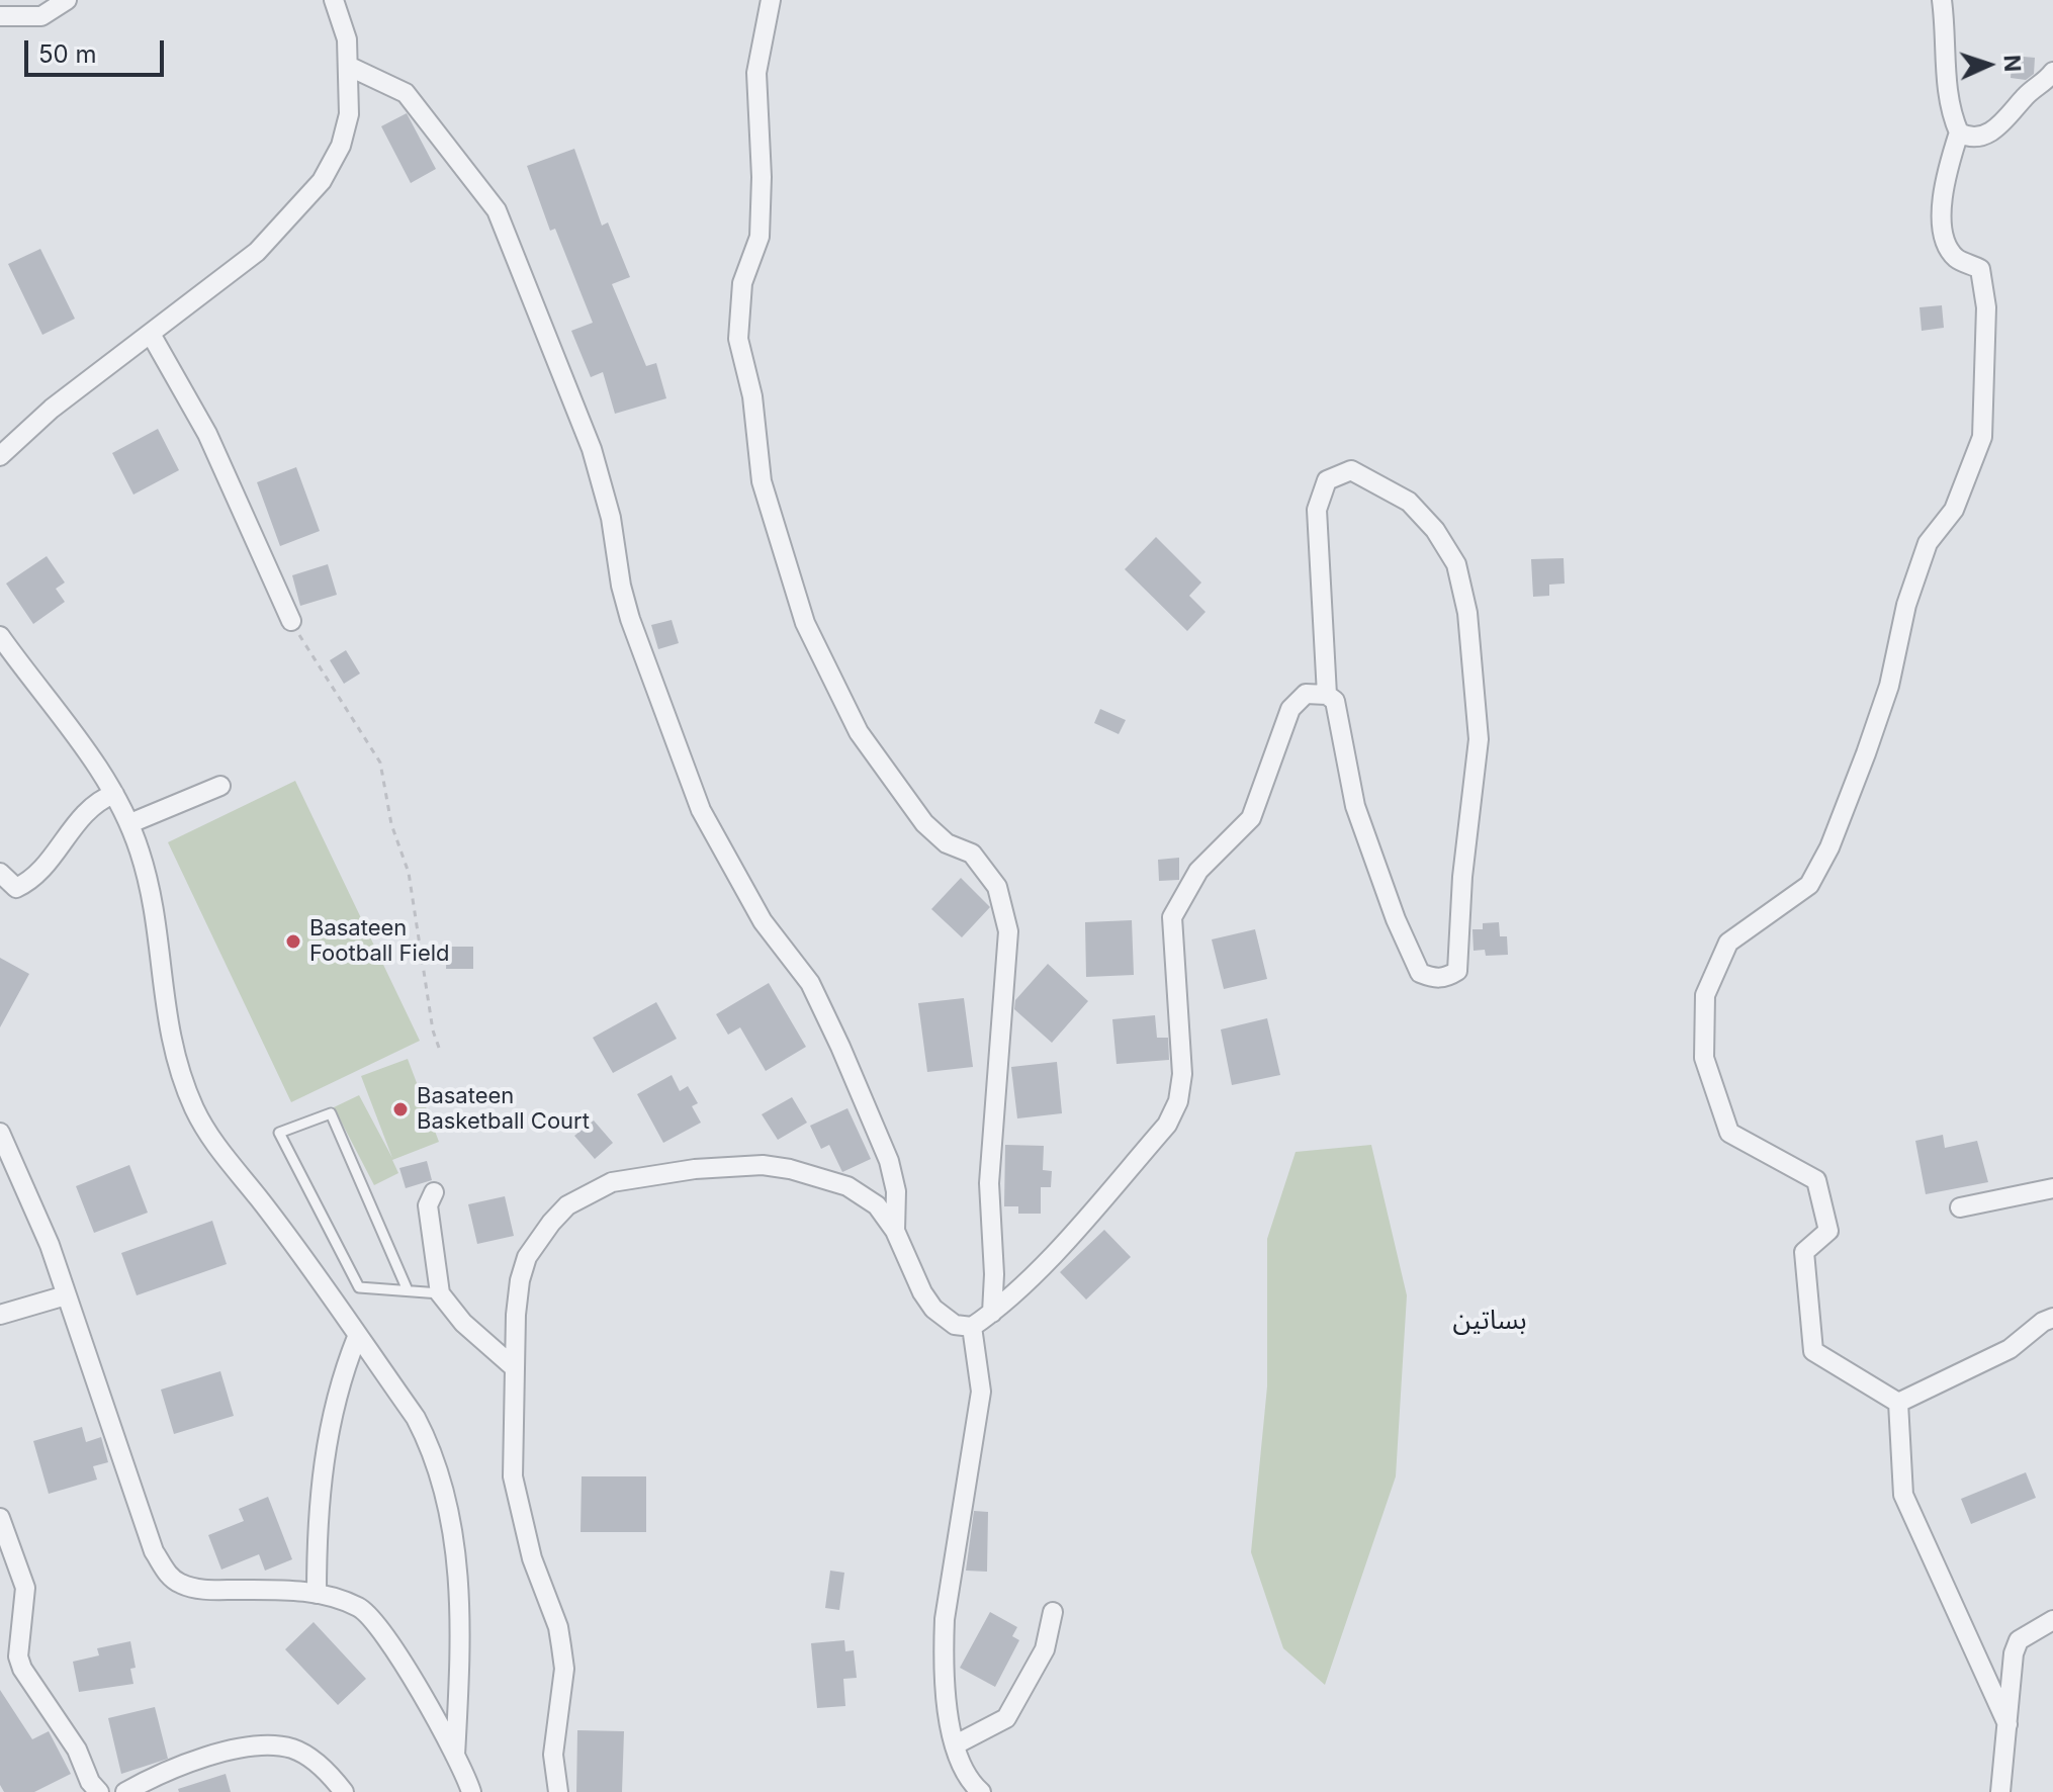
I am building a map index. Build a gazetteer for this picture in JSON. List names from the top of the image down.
{
  "districts": ["بساتين"],
  "places": ["Basateen Football Field", "Basateen Basketball Court"],
  "scale_bar": "50 m",
  "north": "right"
}
